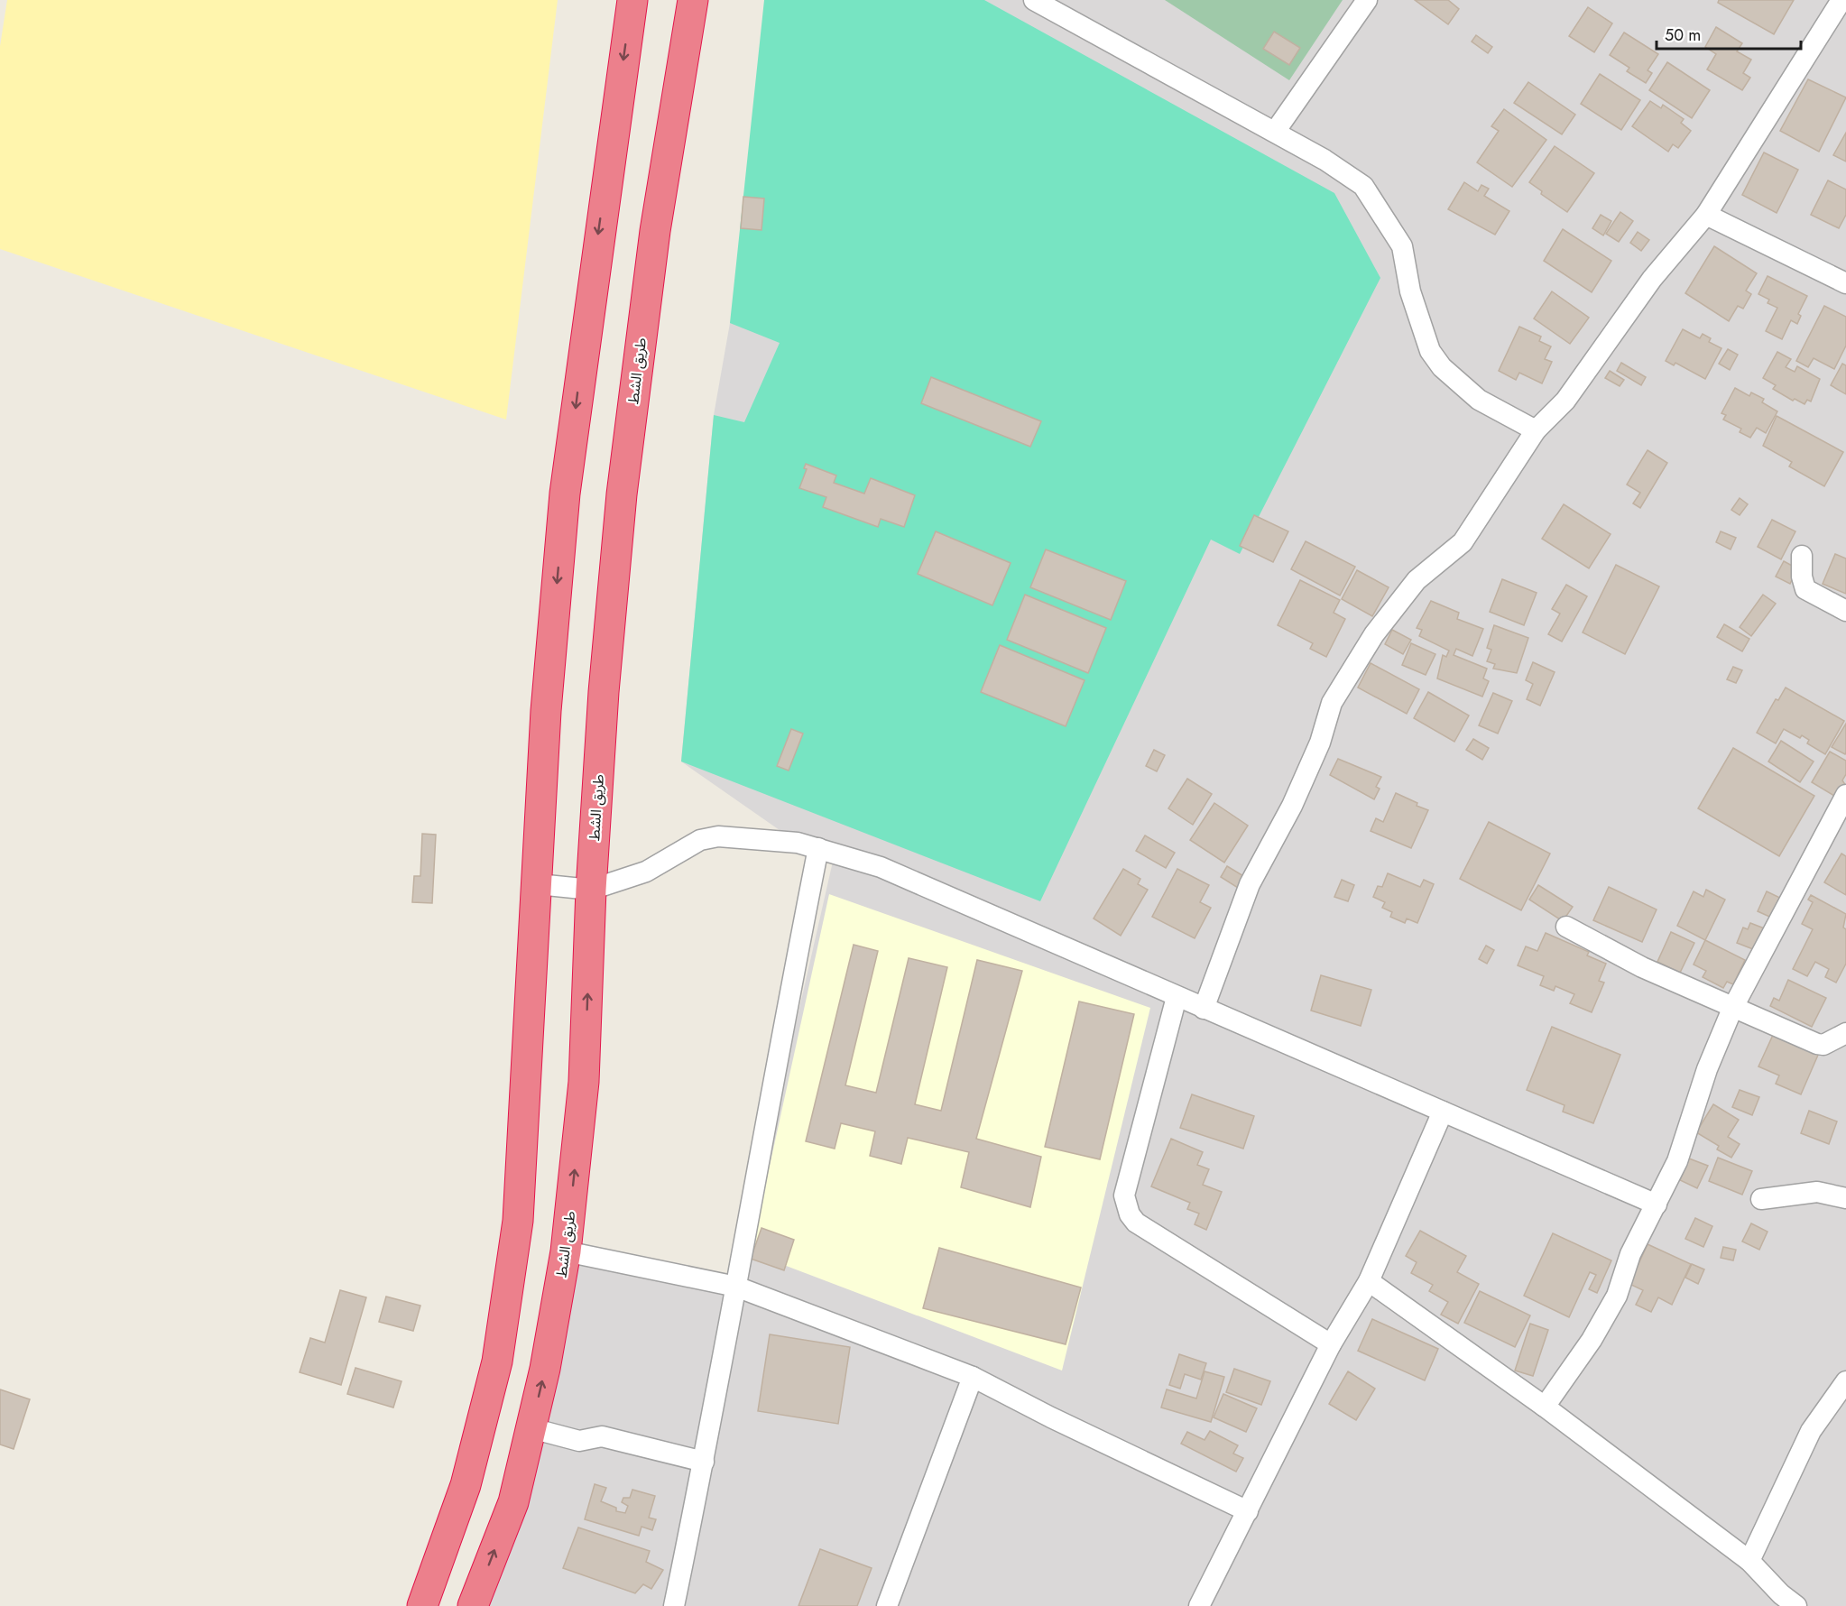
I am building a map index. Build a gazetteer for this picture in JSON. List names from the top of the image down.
{
  "streets": {
    "highway": ["طريق الشط"]
  },
  "scale_bar": "50 m"
}
